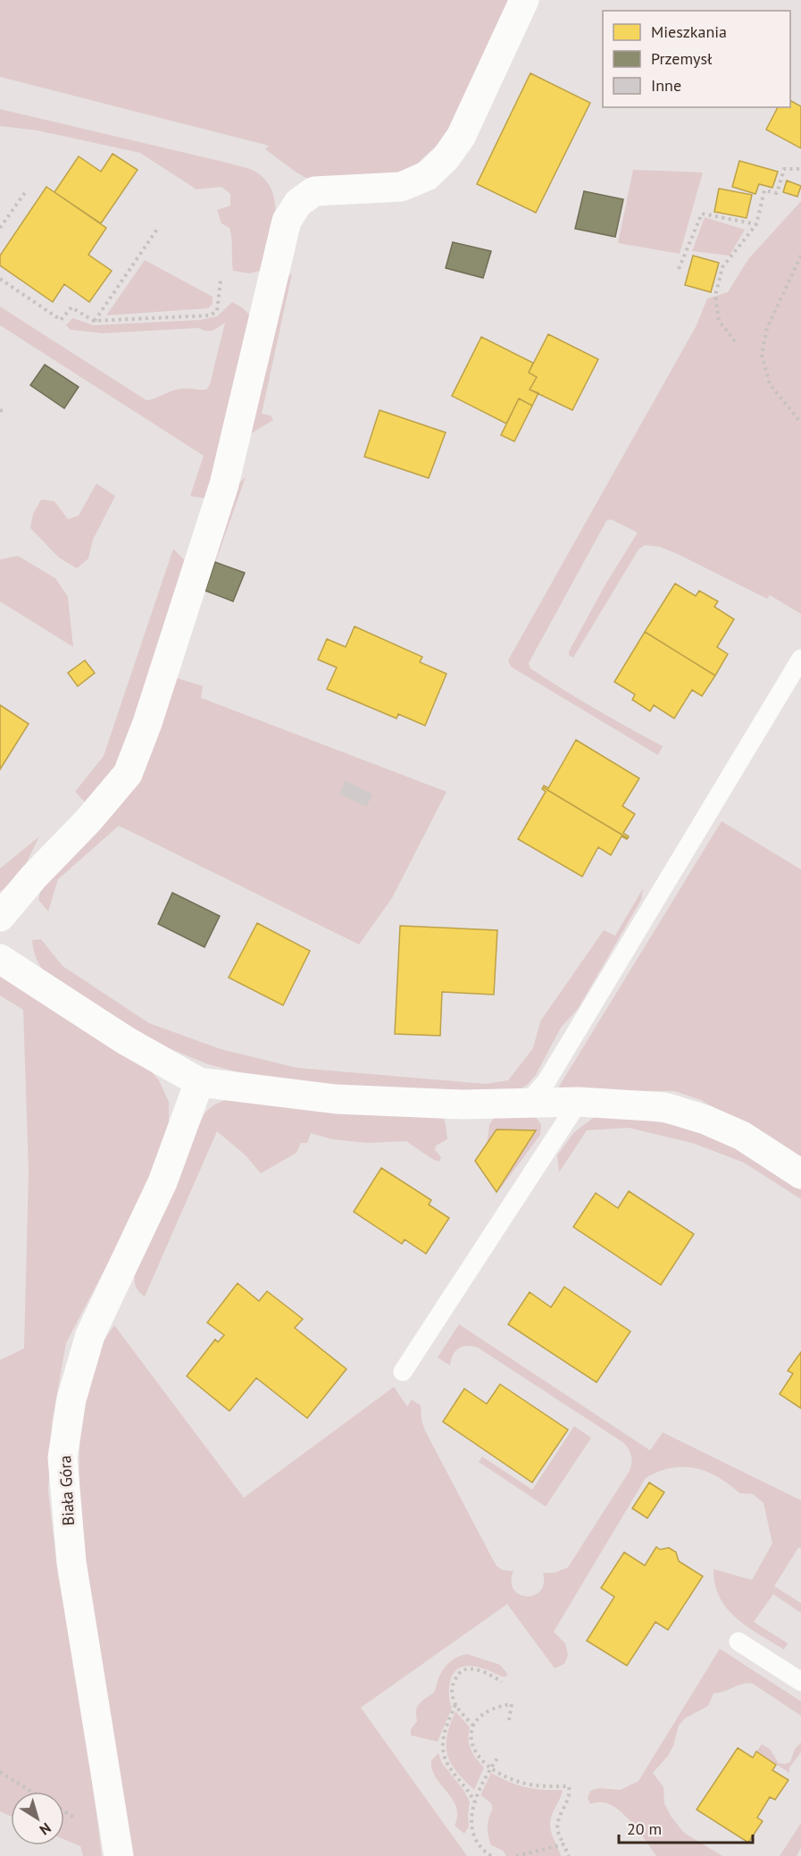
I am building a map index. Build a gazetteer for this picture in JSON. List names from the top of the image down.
{
  "streets": {
    "street": ["Biała Góra"]
  },
  "legend": ["Mieszkania", "Przemysł", "Inne"],
  "scale_bar": "20 m",
  "north": "bottom right"
}
